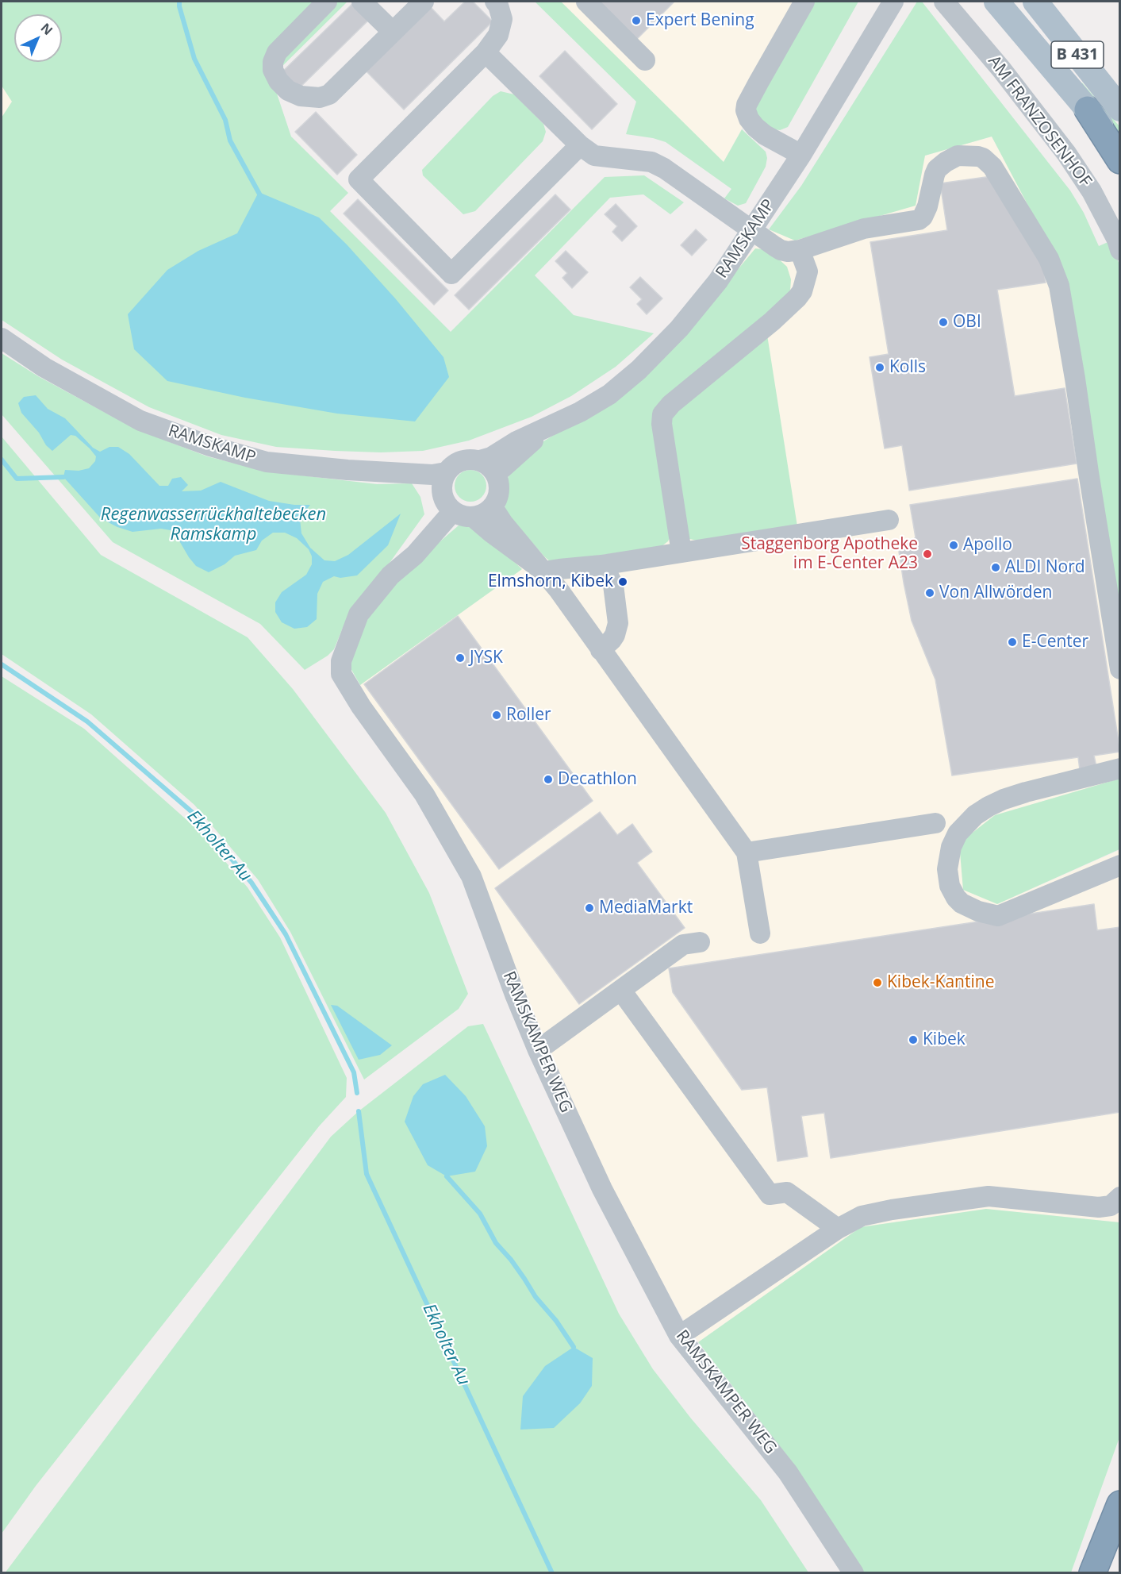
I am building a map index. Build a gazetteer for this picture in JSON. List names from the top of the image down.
{
  "streets": {
    "main road": ["B 431"],
    "street": ["AM FRANZOSENHOF", "RAMSKAMP", "RAMSKAMPER WEG"]
  },
  "crossings": [
    ["RAMSKAMP", "RAMSKAMPER WEG"]
  ],
  "water": ["Regenwasserrückhaltebecken Ramskamp", "Ekholter Au"],
  "places": [
    "Expert Bening",
    "OBI",
    "Kolls",
    "Apollo",
    "Staggenborg Apotheke im E-Center A23",
    "ALDI Nord",
    "Elmshorn, Kibek",
    "Von Allwörden",
    "E-Center",
    "JYSK",
    "Roller",
    "Decathlon",
    "MediaMarkt",
    "Kibek-Kantine",
    "Kibek"
  ],
  "north": "top right"
}
